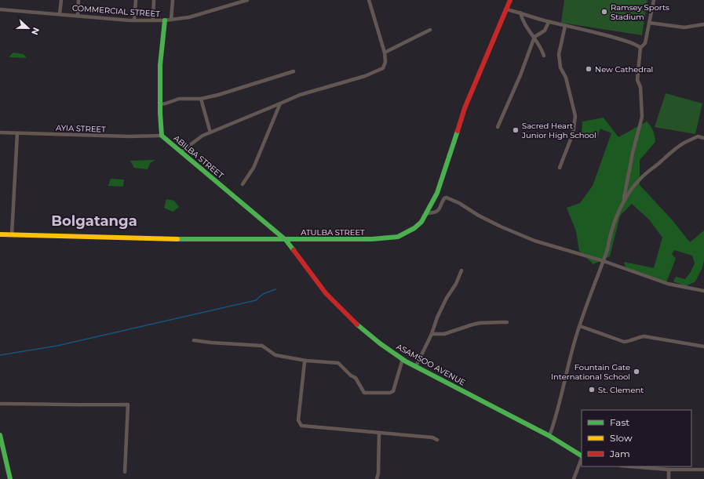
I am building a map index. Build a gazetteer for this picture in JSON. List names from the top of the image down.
{
  "streets": {
    "main road": ["ABILBA STREET", "ATULBA STREET", "ASAMSOO AVENUE"],
    "street": ["COMMERCIAL STREET", "AYIA STREET"]
  },
  "crossings": [
    ["COMMERCIAL STREET", "ABILBA STREET"],
    ["AYIA STREET", "ABILBA STREET"],
    ["ABILBA STREET", "ATULBA STREET"],
    ["ABILBA STREET", "ASAMSOO AVENUE"],
    ["ATULBA STREET", "ASAMSOO AVENUE"]
  ],
  "districts": ["Bolgatanga"],
  "places": [
    "Ramsey Sports Stadium",
    "New Cathedral",
    "Sacred Heart Junior High School",
    "Fountain Gate International School",
    "St. Clement"
  ],
  "legend": ["Fast", "Slow", "Jam"],
  "north": "right"
}
